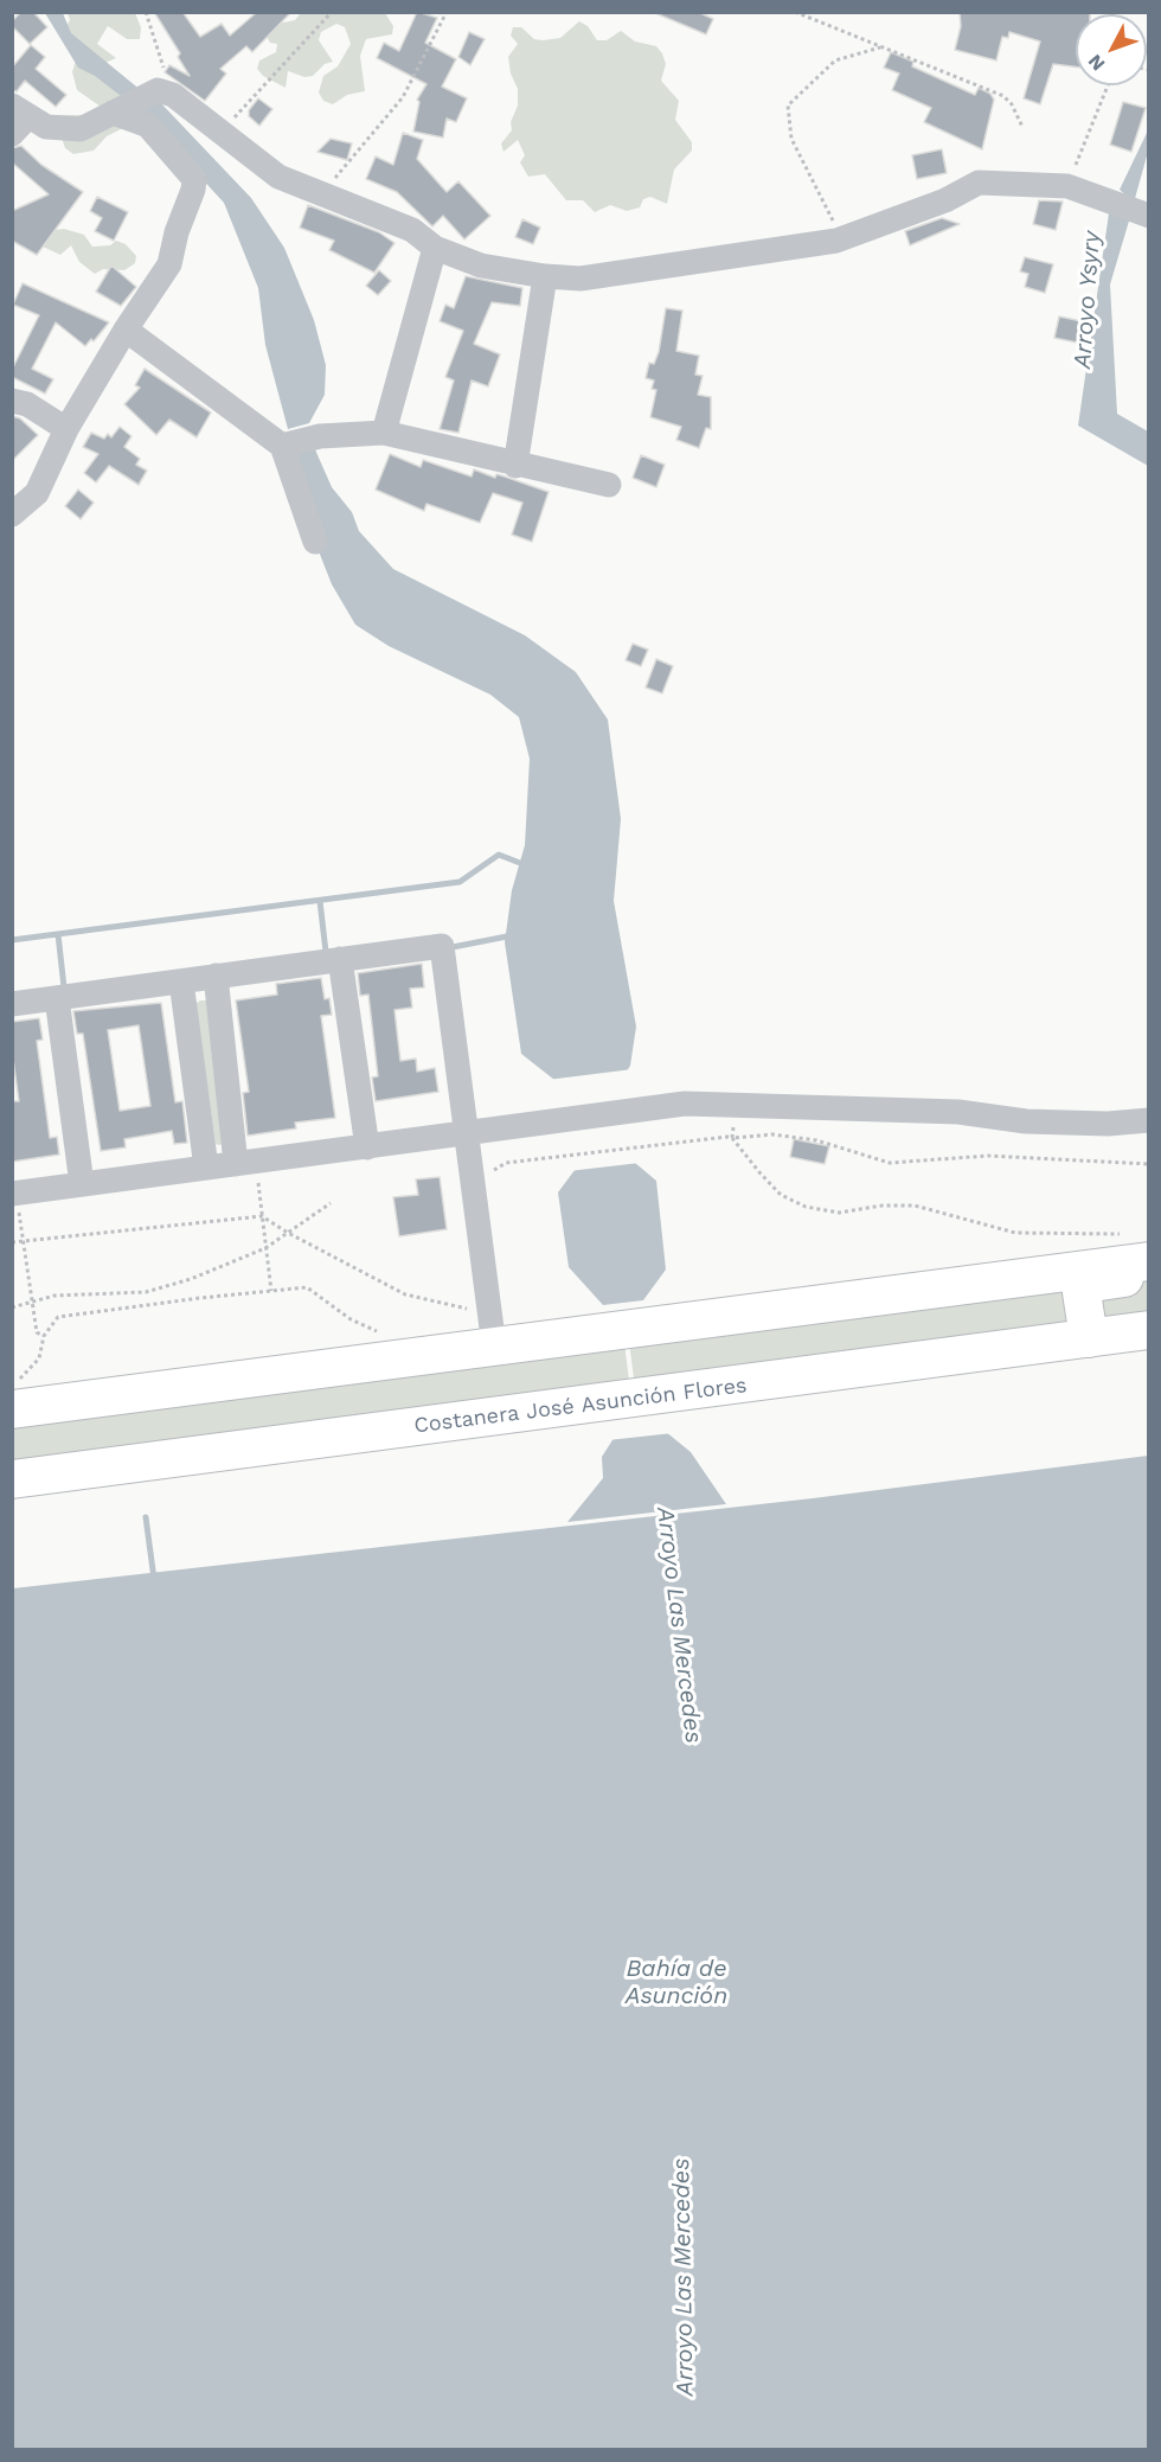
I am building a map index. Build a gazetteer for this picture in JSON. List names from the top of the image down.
{
  "streets": {
    "highway": ["Costanera José Asunción Flores"]
  },
  "water": ["Arroyo Ysyry", "Arroyo Las Mercedes", "Bahía de Asunción"],
  "north": "bottom left"
}
